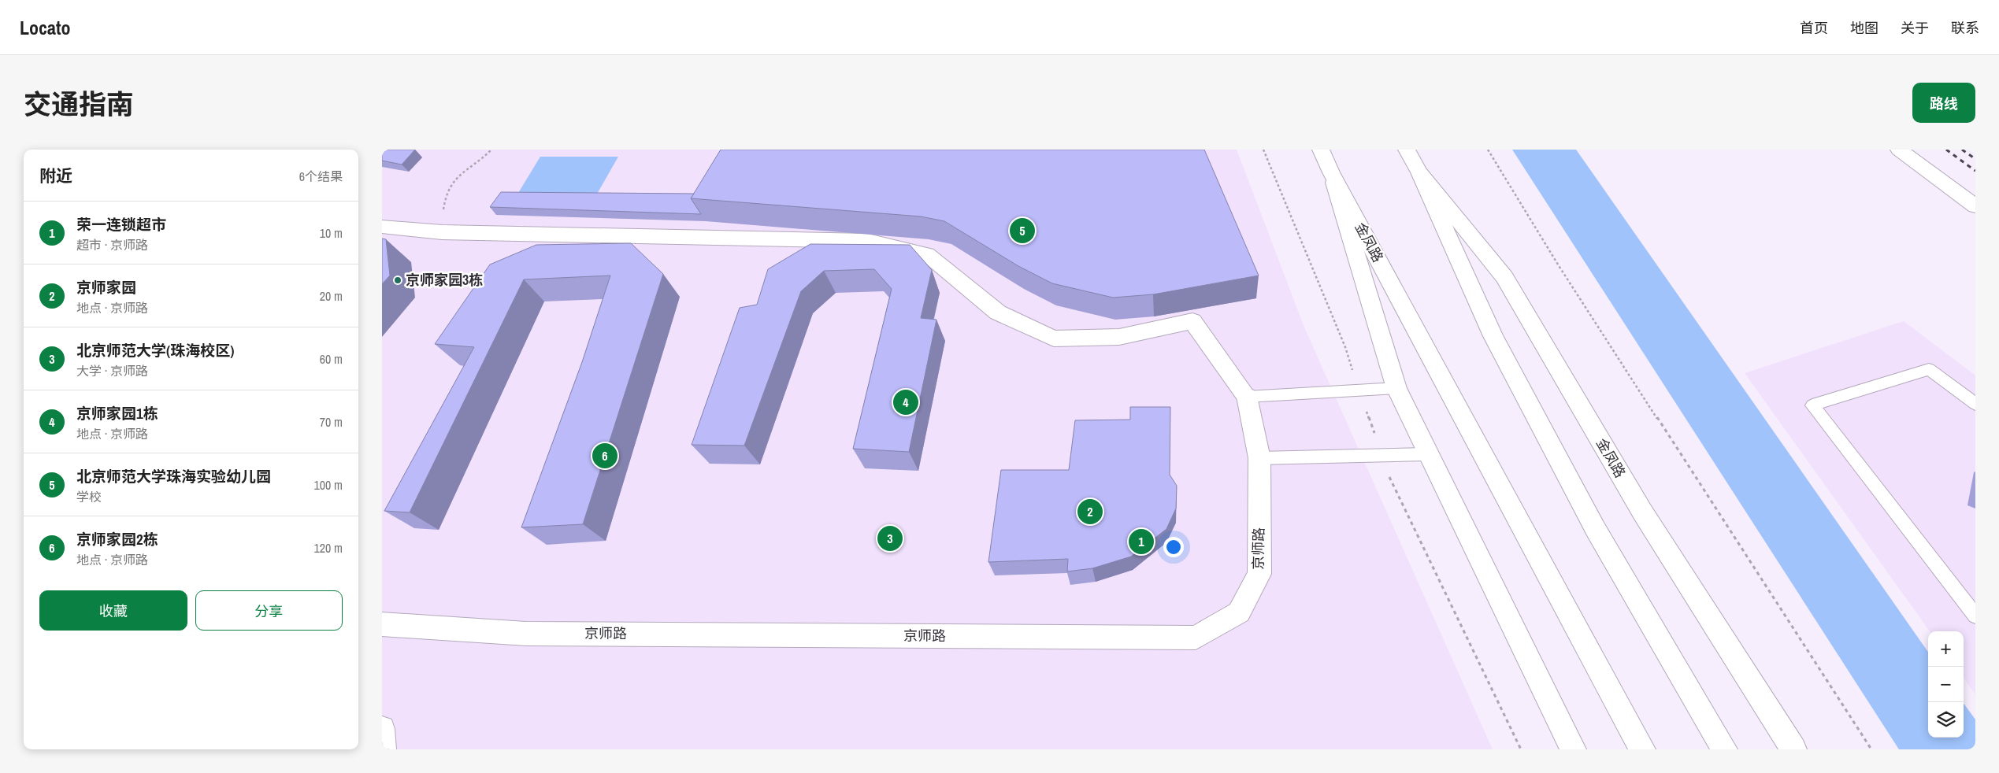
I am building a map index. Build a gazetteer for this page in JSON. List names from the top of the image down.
{
  "streets": {
    "main road": ["金凤路", "京师路"]
  },
  "places": ["京师家园3栋"],
  "page": {
    "header": "Locato",
    "nav": [
      "首页",
      "地图",
      "关于",
      "联系"
    ],
    "title": "交通指南",
    "buttons": [
      "路线",
      ["收藏", "分享"]
    ],
    "heading": ["附近", "6个结果"],
    "list": [
      {
        "mark": "1",
        "name": "荣一连锁超市",
        "note": "超市 · 京师路",
        "value": "10 m"
      },
      {
        "mark": "2",
        "name": "京师家园",
        "note": "地点 · 京师路",
        "value": "20 m"
      },
      {
        "mark": "3",
        "name": "北京师范大学(珠海校区)",
        "note": "大学 · 京师路",
        "value": "60 m"
      },
      {
        "mark": "4",
        "name": "京师家园1栋",
        "note": "地点 · 京师路",
        "value": "70 m"
      },
      {
        "mark": "5",
        "name": "北京师范大学珠海实验幼儿园",
        "note": "学校",
        "value": "100 m"
      },
      {
        "mark": "6",
        "name": "京师家园2栋",
        "note": "地点 · 京师路",
        "value": "120 m"
      }
    ],
    "pins": [
      "5",
      "4",
      "6",
      "2",
      "3",
      "1"
    ],
    "map_buttons": ["+", "−"]
  }
}
